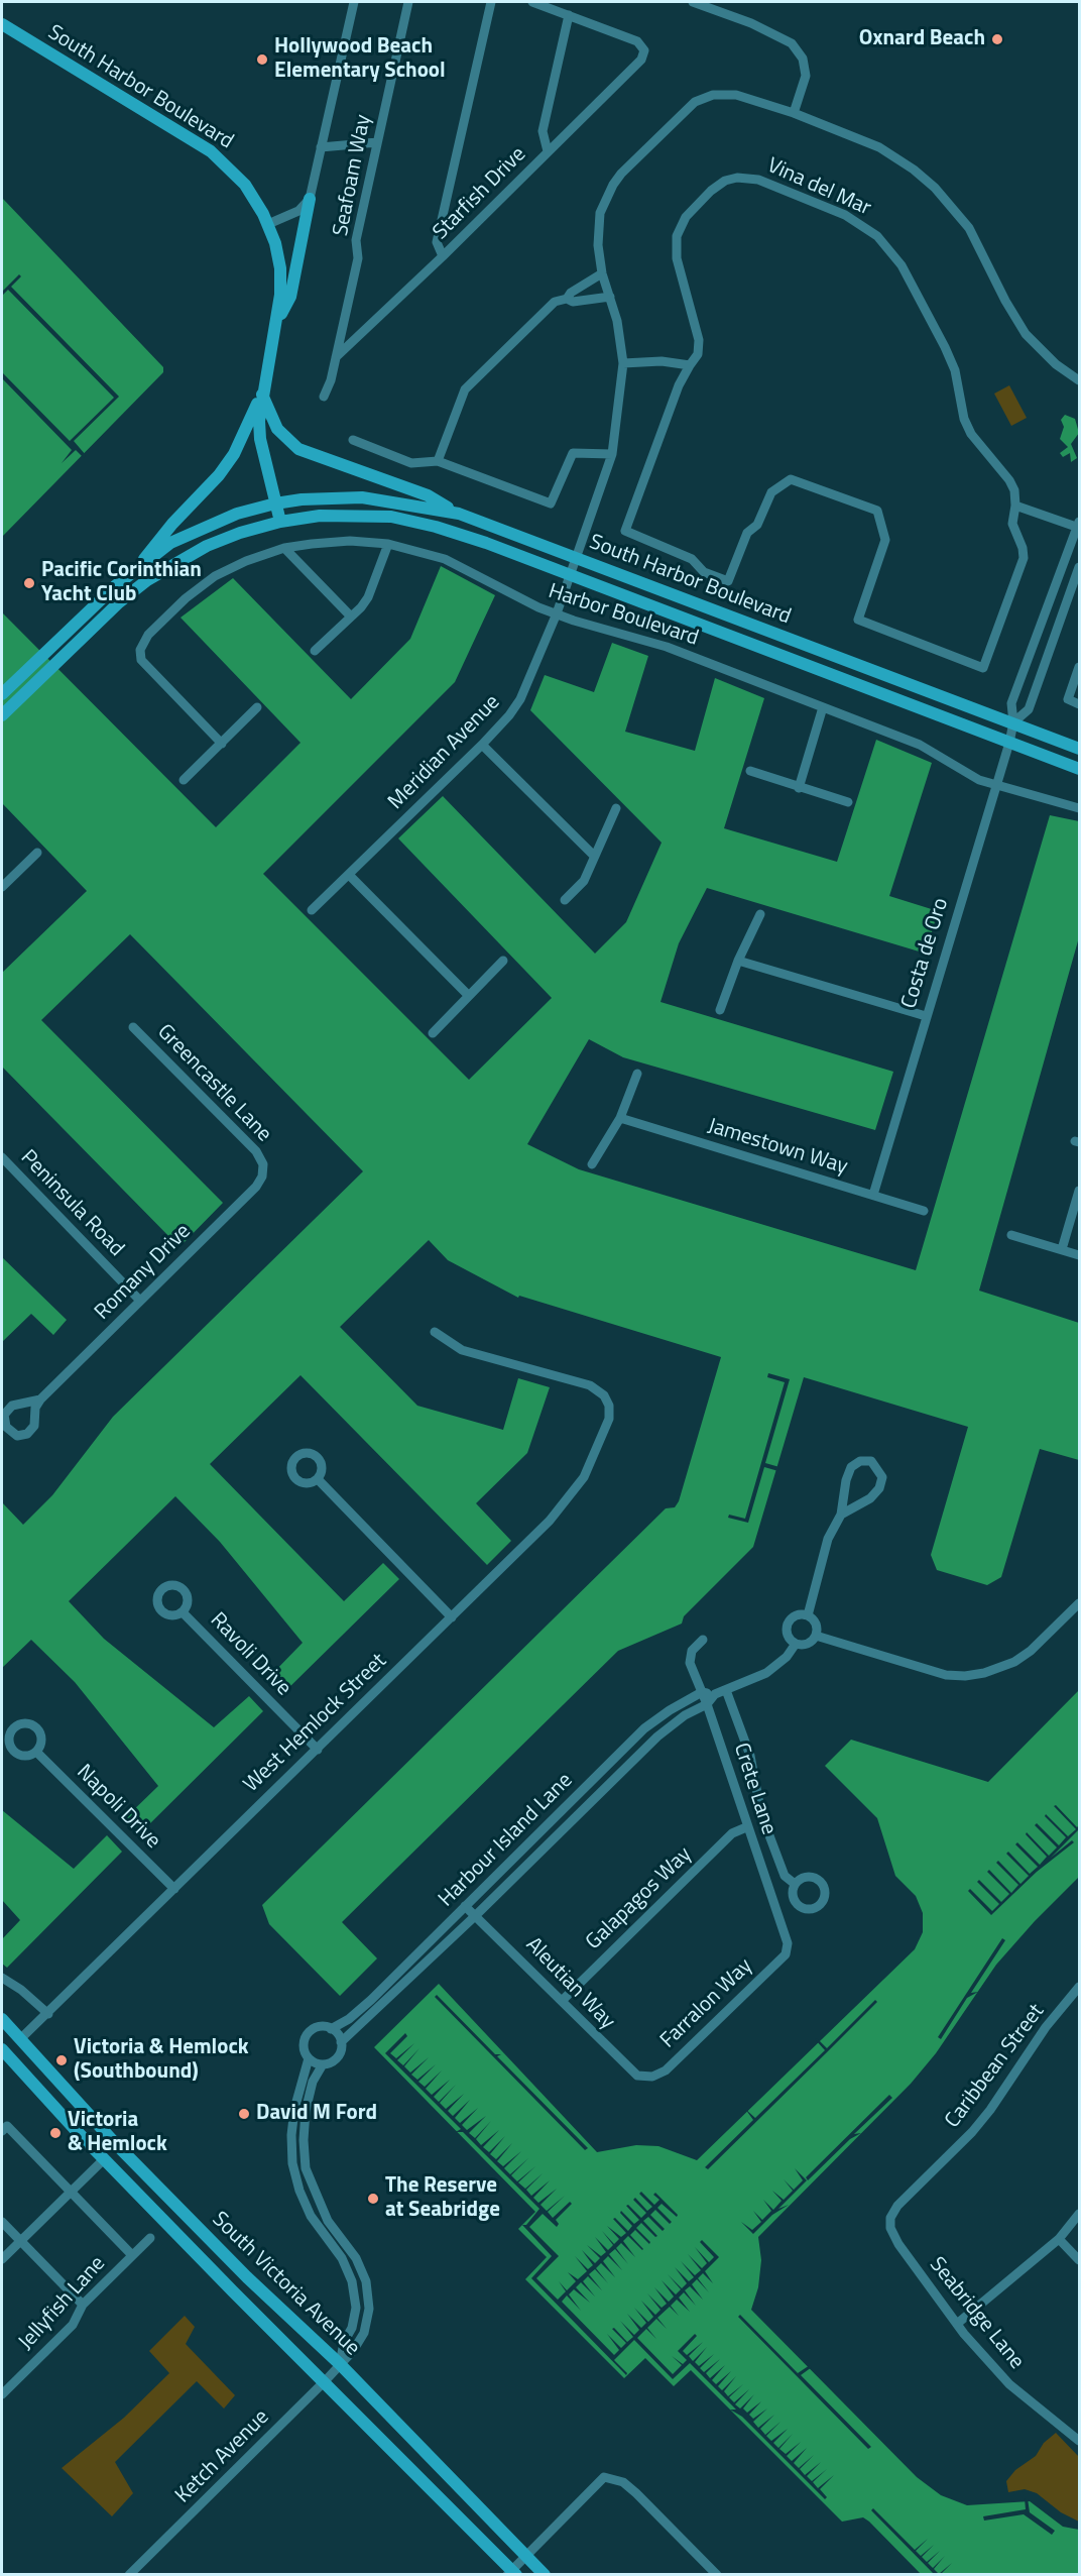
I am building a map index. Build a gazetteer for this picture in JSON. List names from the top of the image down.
{
  "streets": {
    "main road": ["South Harbor Boulevard", "West Hemlock Street", "South Victoria Avenue"],
    "street": [
      "Seafoam Way",
      "Vina del Mar",
      "Starfish Drive",
      "Harbor Boulevard",
      "Meridian Avenue",
      "Costa de Oro",
      "Greencastle Lane",
      "Jamestown Way",
      "Peninsula Road",
      "Romany Drive",
      "Ravoli Drive",
      "Crete Lane",
      "Napoli Drive",
      "Harbour Island Lane",
      "Galapagos Way",
      "Aleutian Way",
      "Farralon Way",
      "Caribbean Street",
      "Jellyfish Lane",
      "Seabridge Lane",
      "Ketch Avenue"
    ]
  },
  "crossings": [
    ["South Harbor Boulevard", "Meridian Avenue"],
    ["South Harbor Boulevard", "Costa de Oro"],
    ["Seafoam Way", "Starfish Drive"],
    ["Harbor Boulevard", "Meridian Avenue"],
    ["Harbor Boulevard", "Costa de Oro"],
    ["Costa de Oro", "Jamestown Way"],
    ["Greencastle Lane", "Romany Drive"],
    ["Peninsula Road", "Romany Drive"],
    ["Ravoli Drive", "West Hemlock Street"],
    ["West Hemlock Street", "Napoli Drive"],
    ["West Hemlock Street", "South Victoria Avenue"],
    ["Crete Lane", "Harbour Island Lane"],
    ["Crete Lane", "Galapagos Way"],
    ["Crete Lane", "Farralon Way"],
    ["Harbour Island Lane", "Aleutian Way"],
    ["Galapagos Way", "Aleutian Way"],
    ["Aleutian Way", "Farralon Way"],
    ["Caribbean Street", "Seabridge Lane"],
    ["South Victoria Avenue", "Ketch Avenue"]
  ],
  "places": [
    "Oxnard Beach",
    "Hollywood Beach Elementary School",
    "Pacific Corinthian Yacht Club",
    "Victoria & Hemlock (Southbound)",
    "David M Ford",
    "Victoria & Hemlock",
    "The Reserve at Seabridge"
  ]
}
